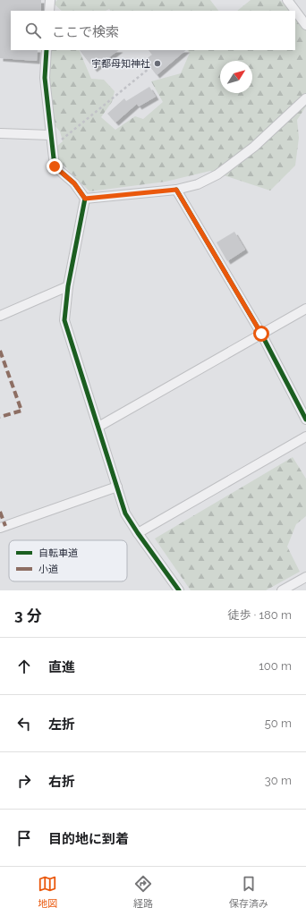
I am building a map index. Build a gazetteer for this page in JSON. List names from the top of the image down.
{
  "places": ["宇都母知神社"],
  "legend": ["自転車道", "小道"],
  "north": "top right",
  "page": {
    "search": "ここで検索",
    "heading": ["3 分", "徒歩 · 180 m"],
    "list": [
      ["直進", "100 m"],
      ["左折", "50 m"],
      ["右折", "30 m"],
      "目的地に到着"
    ],
    "nav": ["地図", "経路", "保存済み"]
  }
}
